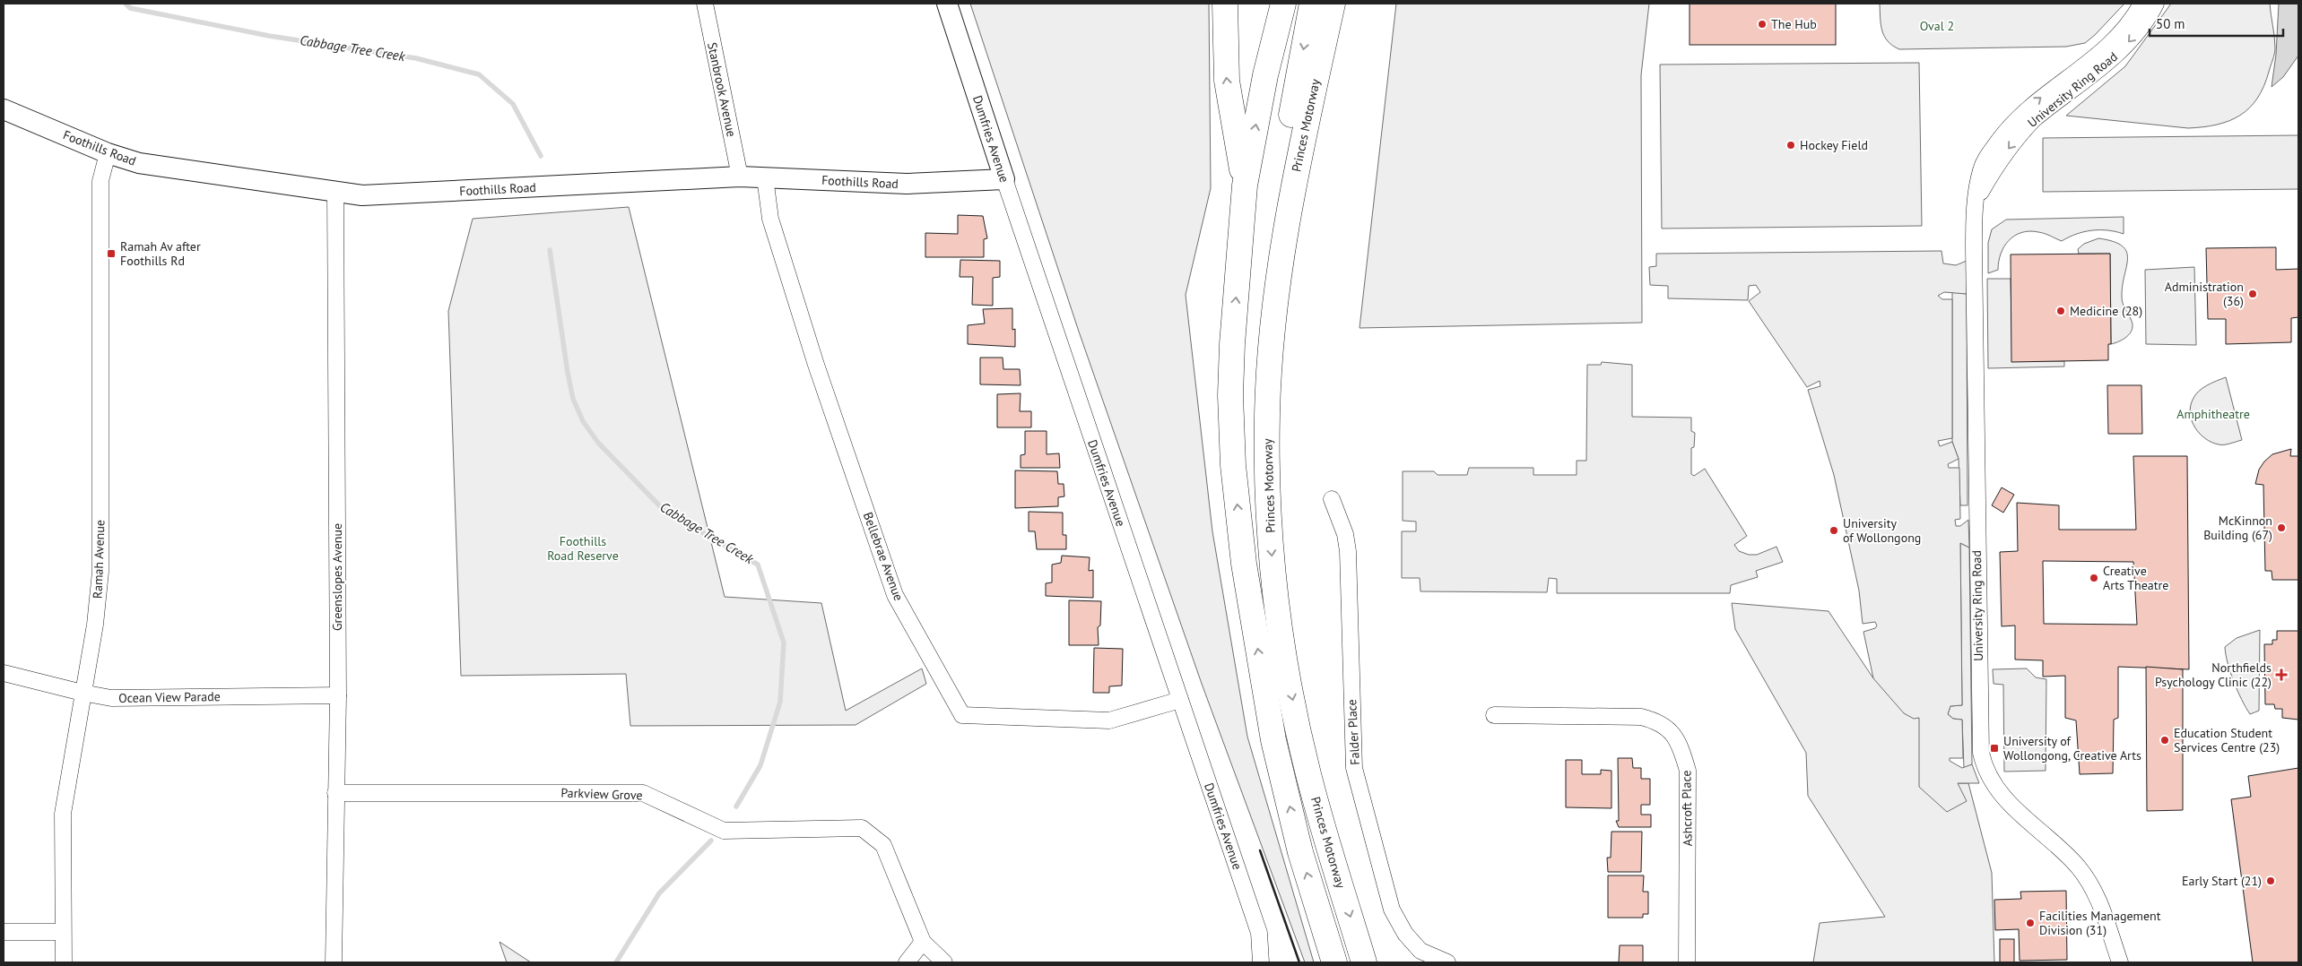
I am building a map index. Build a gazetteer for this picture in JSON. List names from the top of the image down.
{
  "streets": {
    "highway": ["Princes Motorway"],
    "street": [
      "Stanbrook Avenue",
      "University Ring Road",
      "Dumfries Avenue",
      "Foothills Road",
      "Bellebrae Avenue",
      "Ramah Avenue",
      "Greenslopes Avenue",
      "Ocean View Parade",
      "Falder Place",
      "Parkview Grove",
      "Ashcroft Place"
    ]
  },
  "crossings": [
    ["Stanbrook Avenue", "Foothills Road"],
    ["Dumfries Avenue", "Foothills Road"],
    ["Dumfries Avenue", "Bellebrae Avenue"],
    ["Foothills Road", "Bellebrae Avenue"],
    ["Foothills Road", "Ramah Avenue"],
    ["Foothills Road", "Greenslopes Avenue"],
    ["Ramah Avenue", "Ocean View Parade"],
    ["Greenslopes Avenue", "Ocean View Parade"],
    ["Greenslopes Avenue", "Parkview Grove"]
  ],
  "water": ["Cabbage Tree Creek"],
  "parks": ["Oval 2", "Amphitheatre", "Foothills Road Reserve"],
  "places": {
    "other": [
      "The Hub",
      "Hockey Field",
      "Administration (36)",
      "Medicine (28)",
      "McKinnon Building (67)",
      "University of Wollongong",
      "Creative Arts Theatre",
      "Education Student Services Centre (23)",
      "Early Start (21)",
      "Facilities Management Division (31)"
    ],
    "transit": ["Ramah Av after Foothills Rd", "University of Wollongong, Creative Arts"],
    "health": ["Northfields Psychology Clinic (22)"]
  },
  "scale_bar": "50 m"
}
